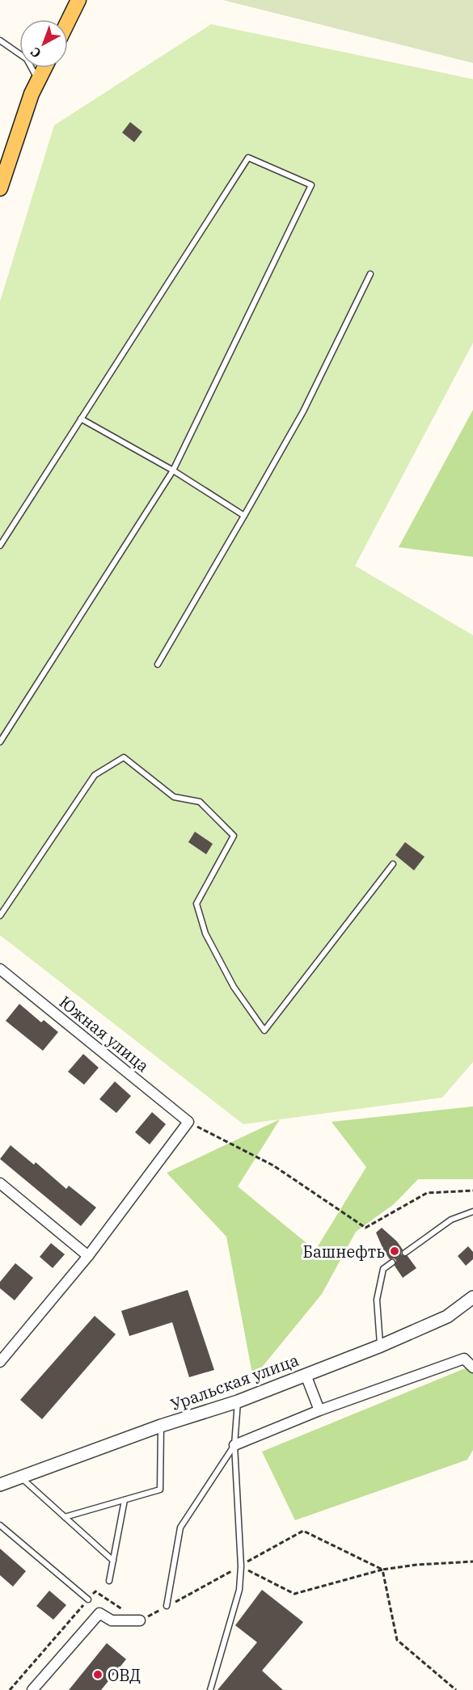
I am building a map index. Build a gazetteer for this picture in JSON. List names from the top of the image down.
{
  "streets": {
    "street": ["Южная улица", "Уральская улица"]
  },
  "places": ["Башнефть", "ОВД"],
  "north": "bottom left"
}
